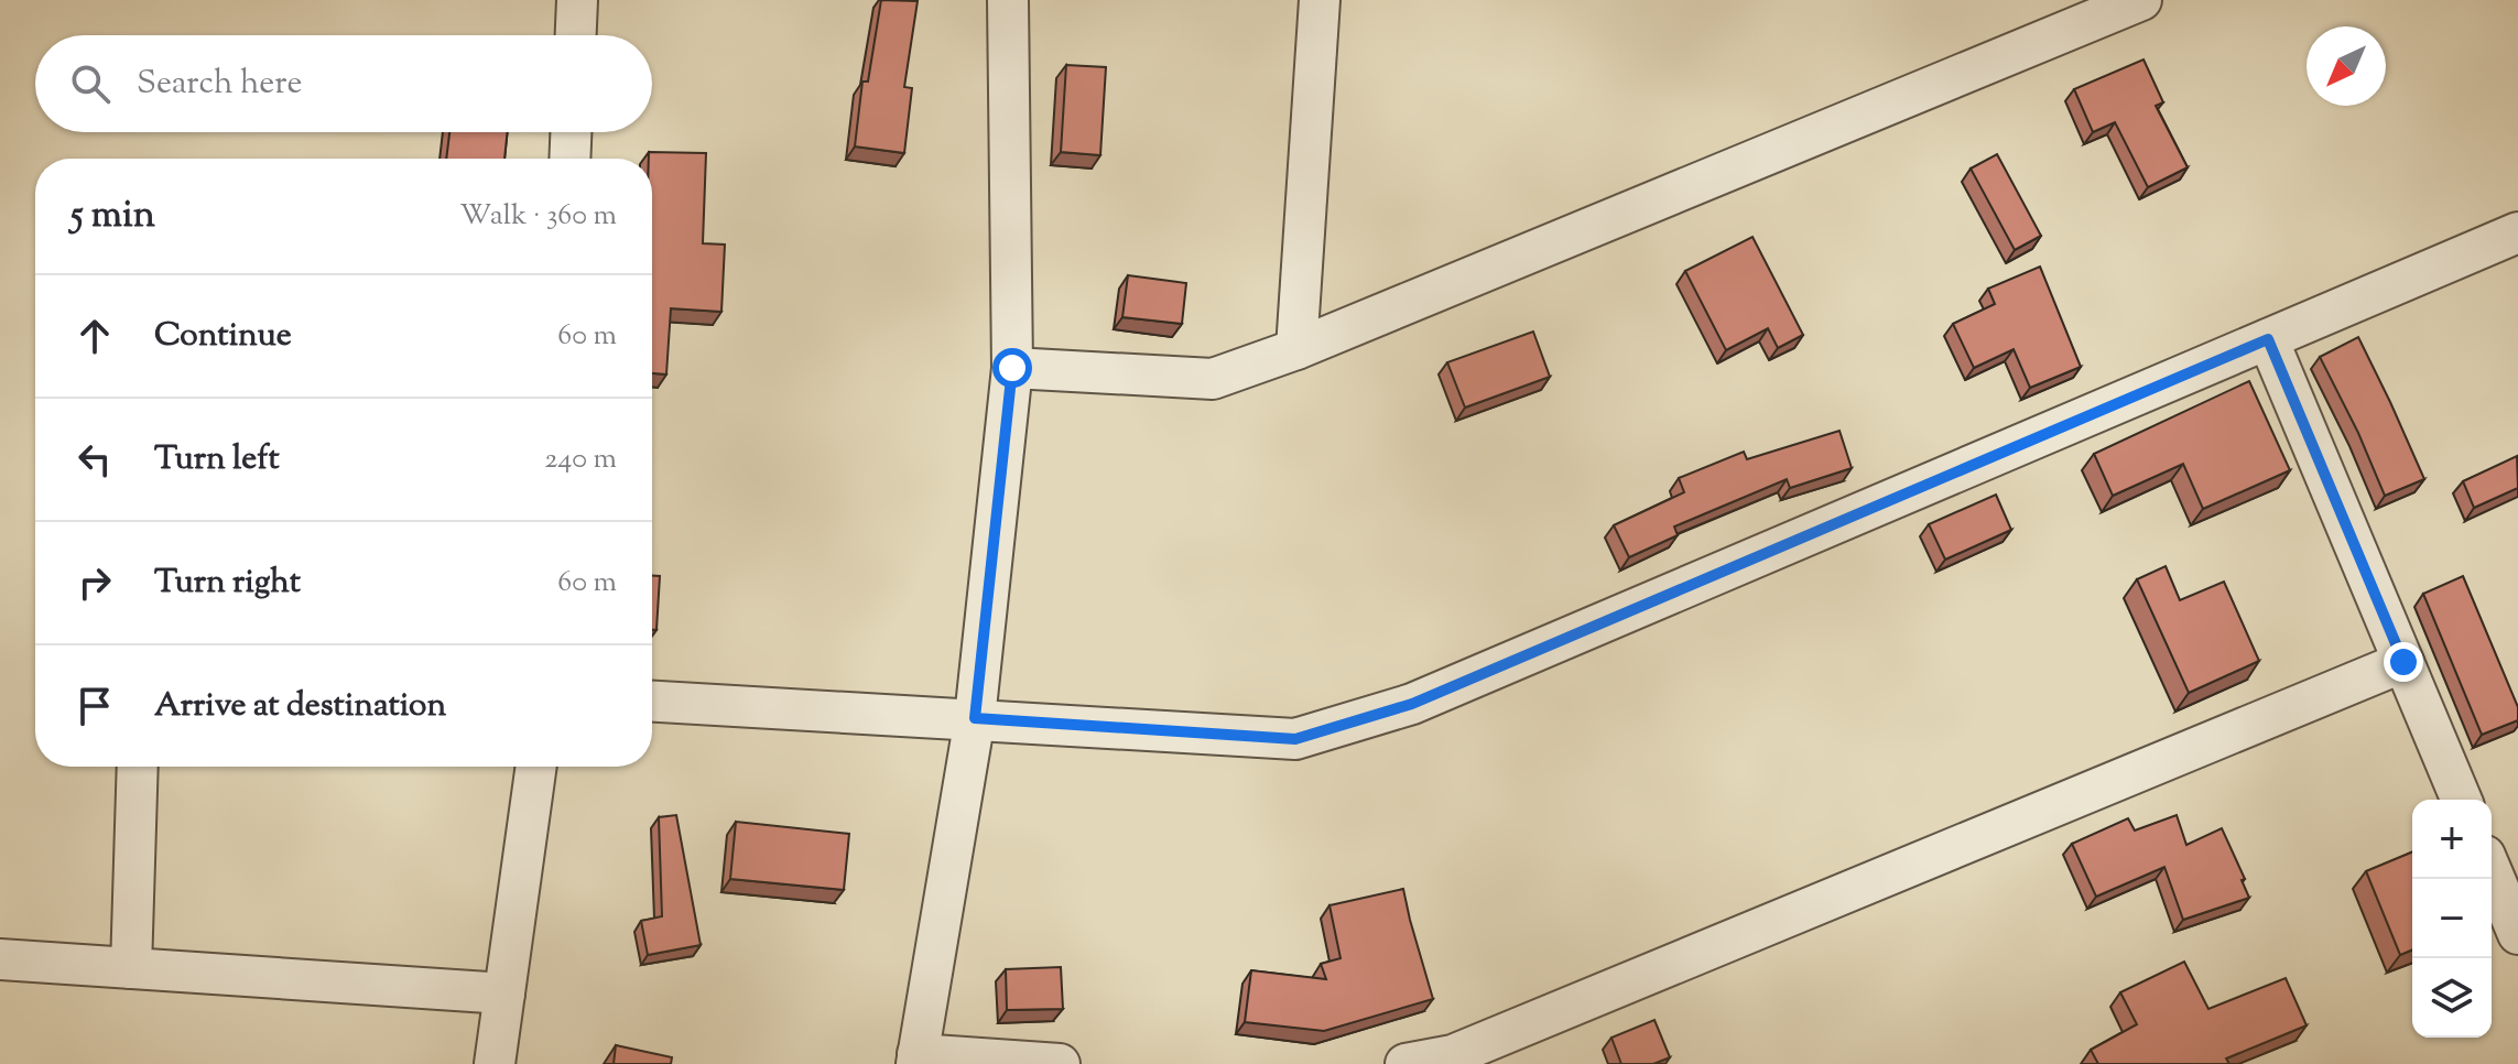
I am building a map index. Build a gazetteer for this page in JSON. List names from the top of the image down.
{
  "north": "bottom left",
  "page": {
    "search": "Search here",
    "heading": ["5 min", "Walk · 360 m"],
    "list": [
      ["Continue", "60 m"],
      ["Turn left", "240 m"],
      ["Turn right", "60 m"],
      "Arrive at destination"
    ],
    "map_buttons": ["+", "−"]
  }
}
